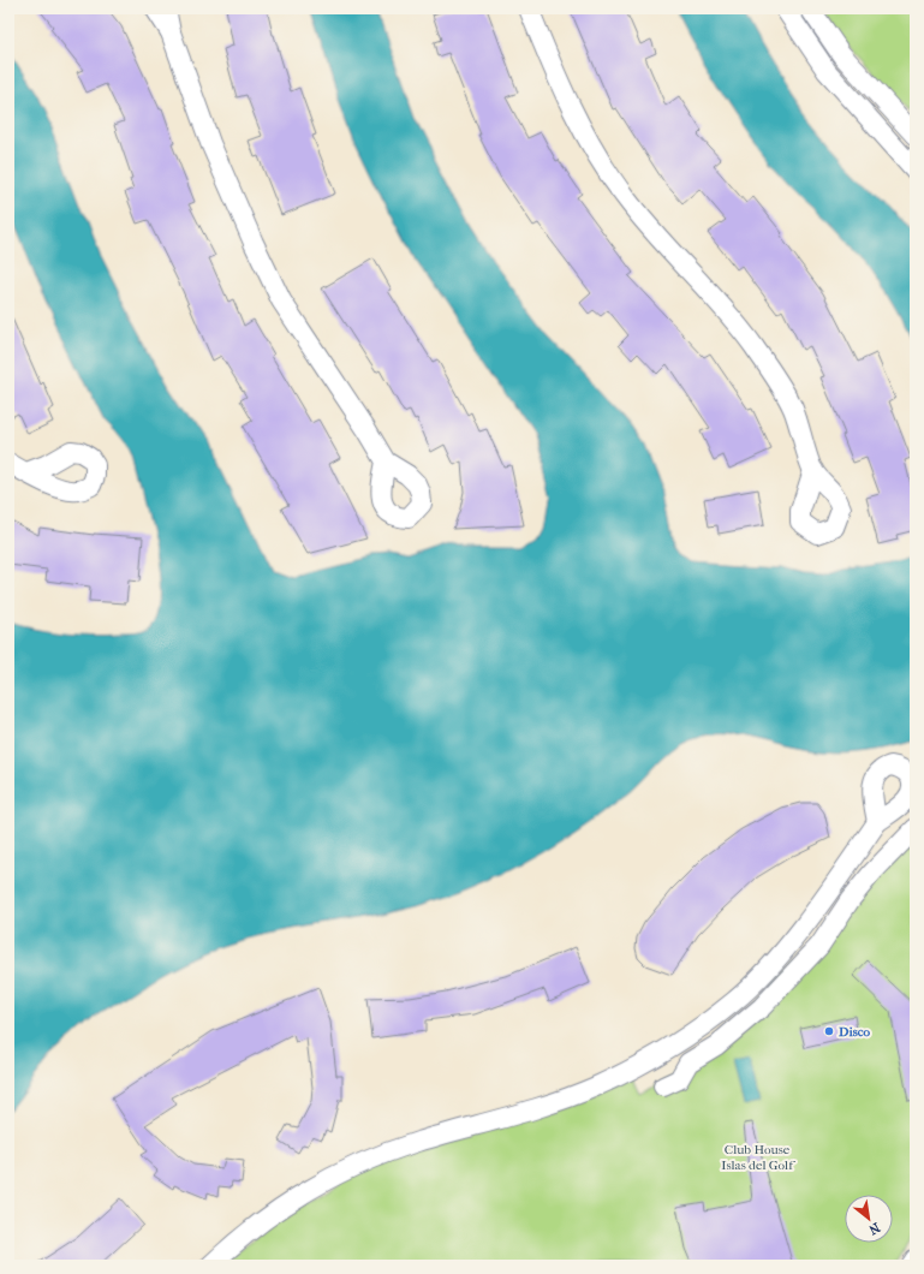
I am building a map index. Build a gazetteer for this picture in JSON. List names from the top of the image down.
{
  "parks": ["Club House Islas del Golf"],
  "places": ["Disco"],
  "north": "bottom right"
}
